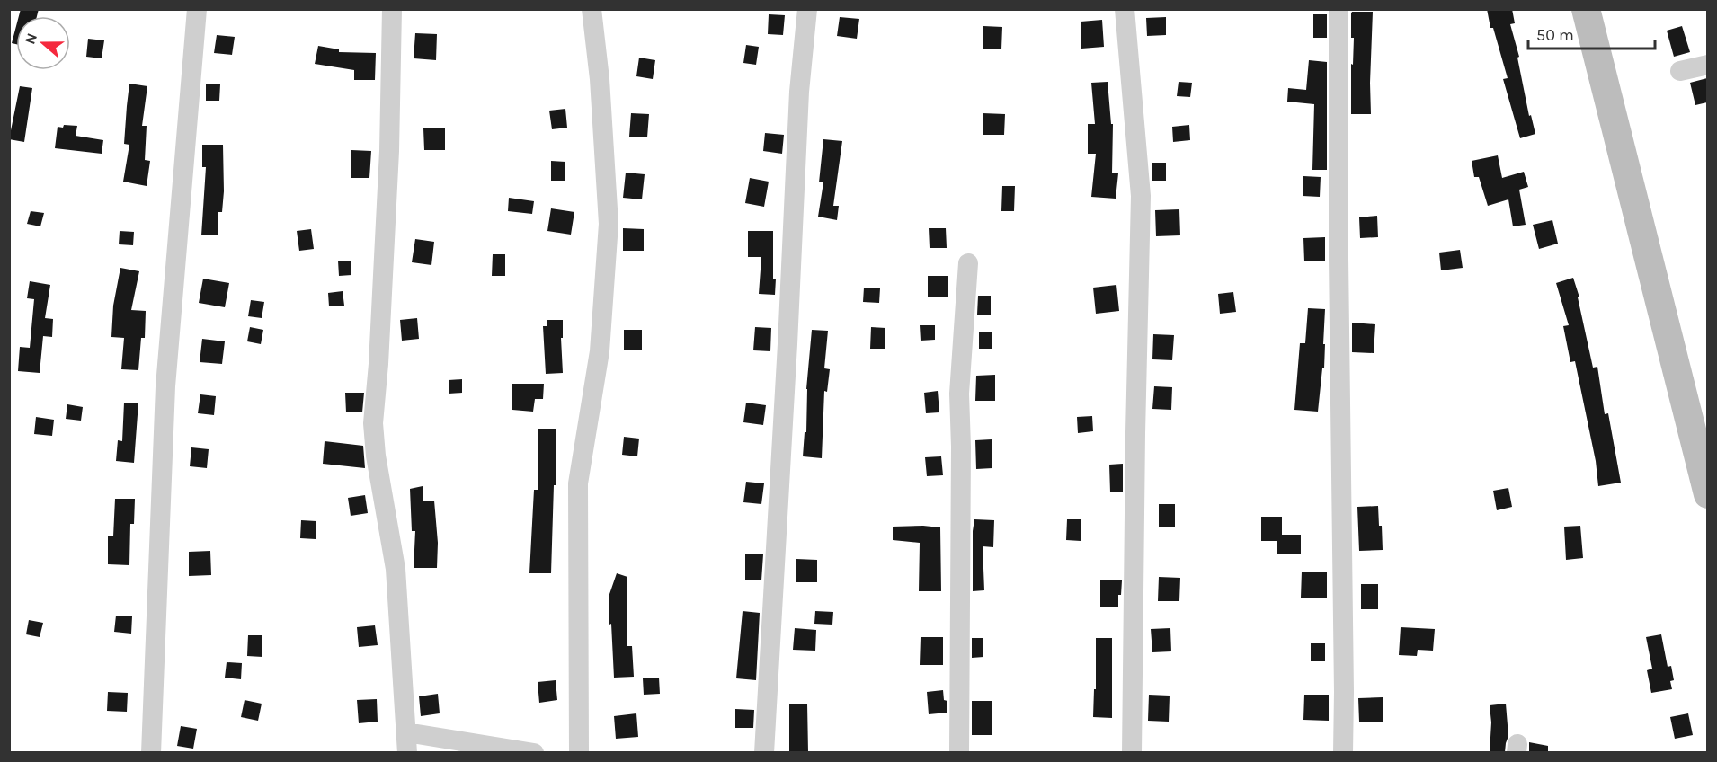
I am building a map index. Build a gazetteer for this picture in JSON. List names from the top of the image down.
{
  "scale_bar": "50 m",
  "north": "left"
}
